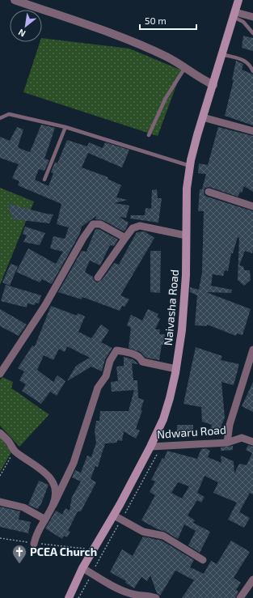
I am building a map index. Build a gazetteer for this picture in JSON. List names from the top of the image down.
{
  "streets": {
    "main road": ["Naivasha Road"],
    "street": ["Ndwaru Road"]
  },
  "crossings": [
    ["Naivasha Road", "Ndwaru Road"]
  ],
  "places": {
    "church": ["PCEA Church"]
  },
  "scale_bar": "50 m",
  "north": "bottom left"
}
